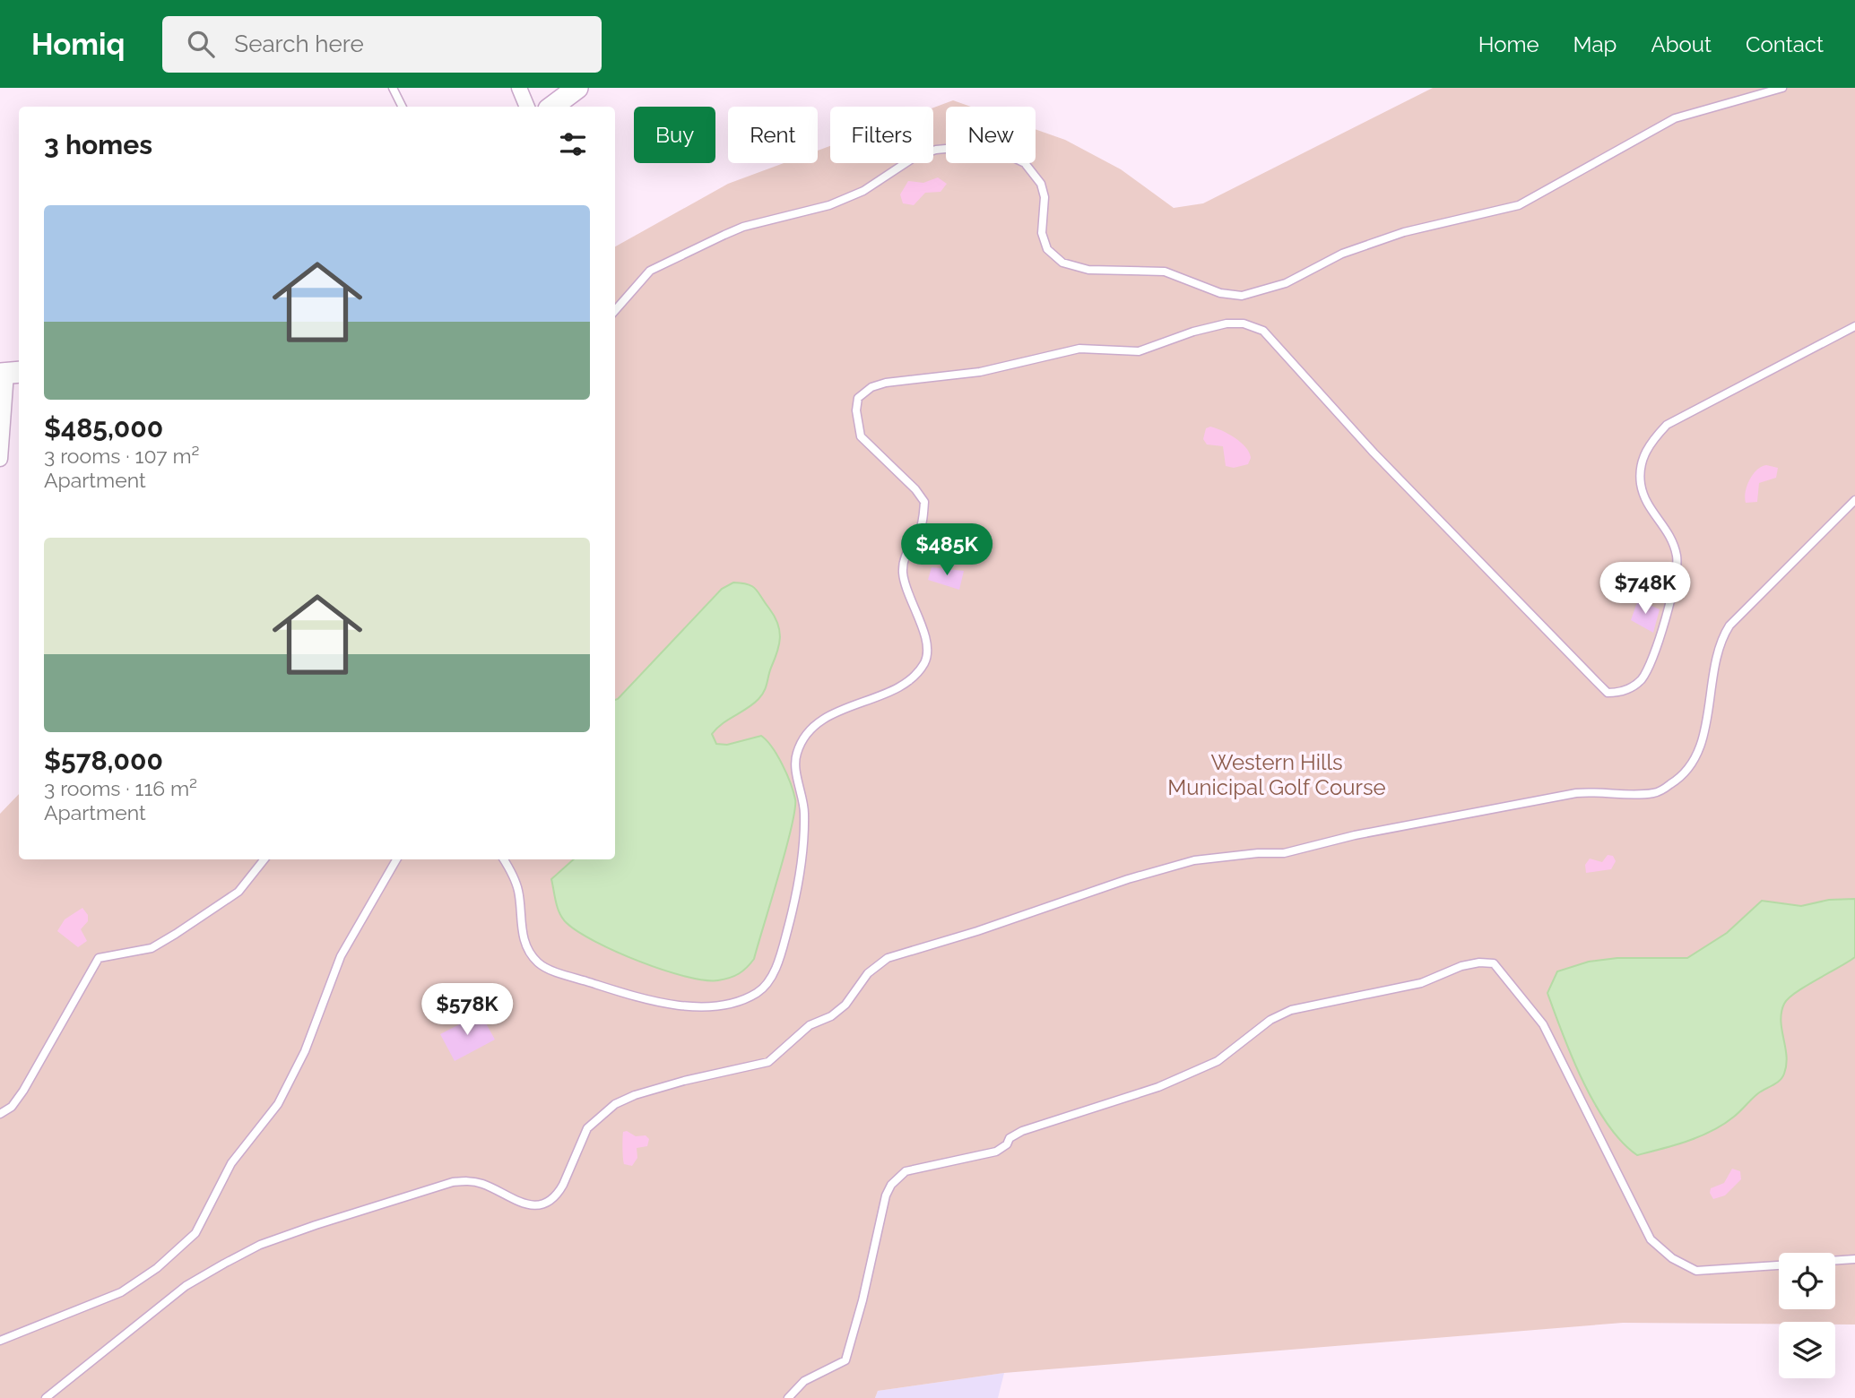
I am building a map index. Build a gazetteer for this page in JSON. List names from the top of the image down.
{
  "parks": ["Western Hills Municipal Golf Course"],
  "page": {
    "header": "Homiq",
    "search": "Search here",
    "nav": [
      "Home",
      "Map",
      "About",
      "Contact"
    ],
    "chip": [
      "Buy",
      "Rent",
      "Filters",
      "New"
    ],
    "heading": "3 homes",
    "list": [
      {
        "name": "$485,000",
        "note": "3 rooms · 107 m² · Apartment"
      },
      {
        "name": "$578,000",
        "note": "3 rooms · 116 m² · Apartment"
      }
    ],
    "price": ["$485K", "$748K", "$578K"]
  }
}
